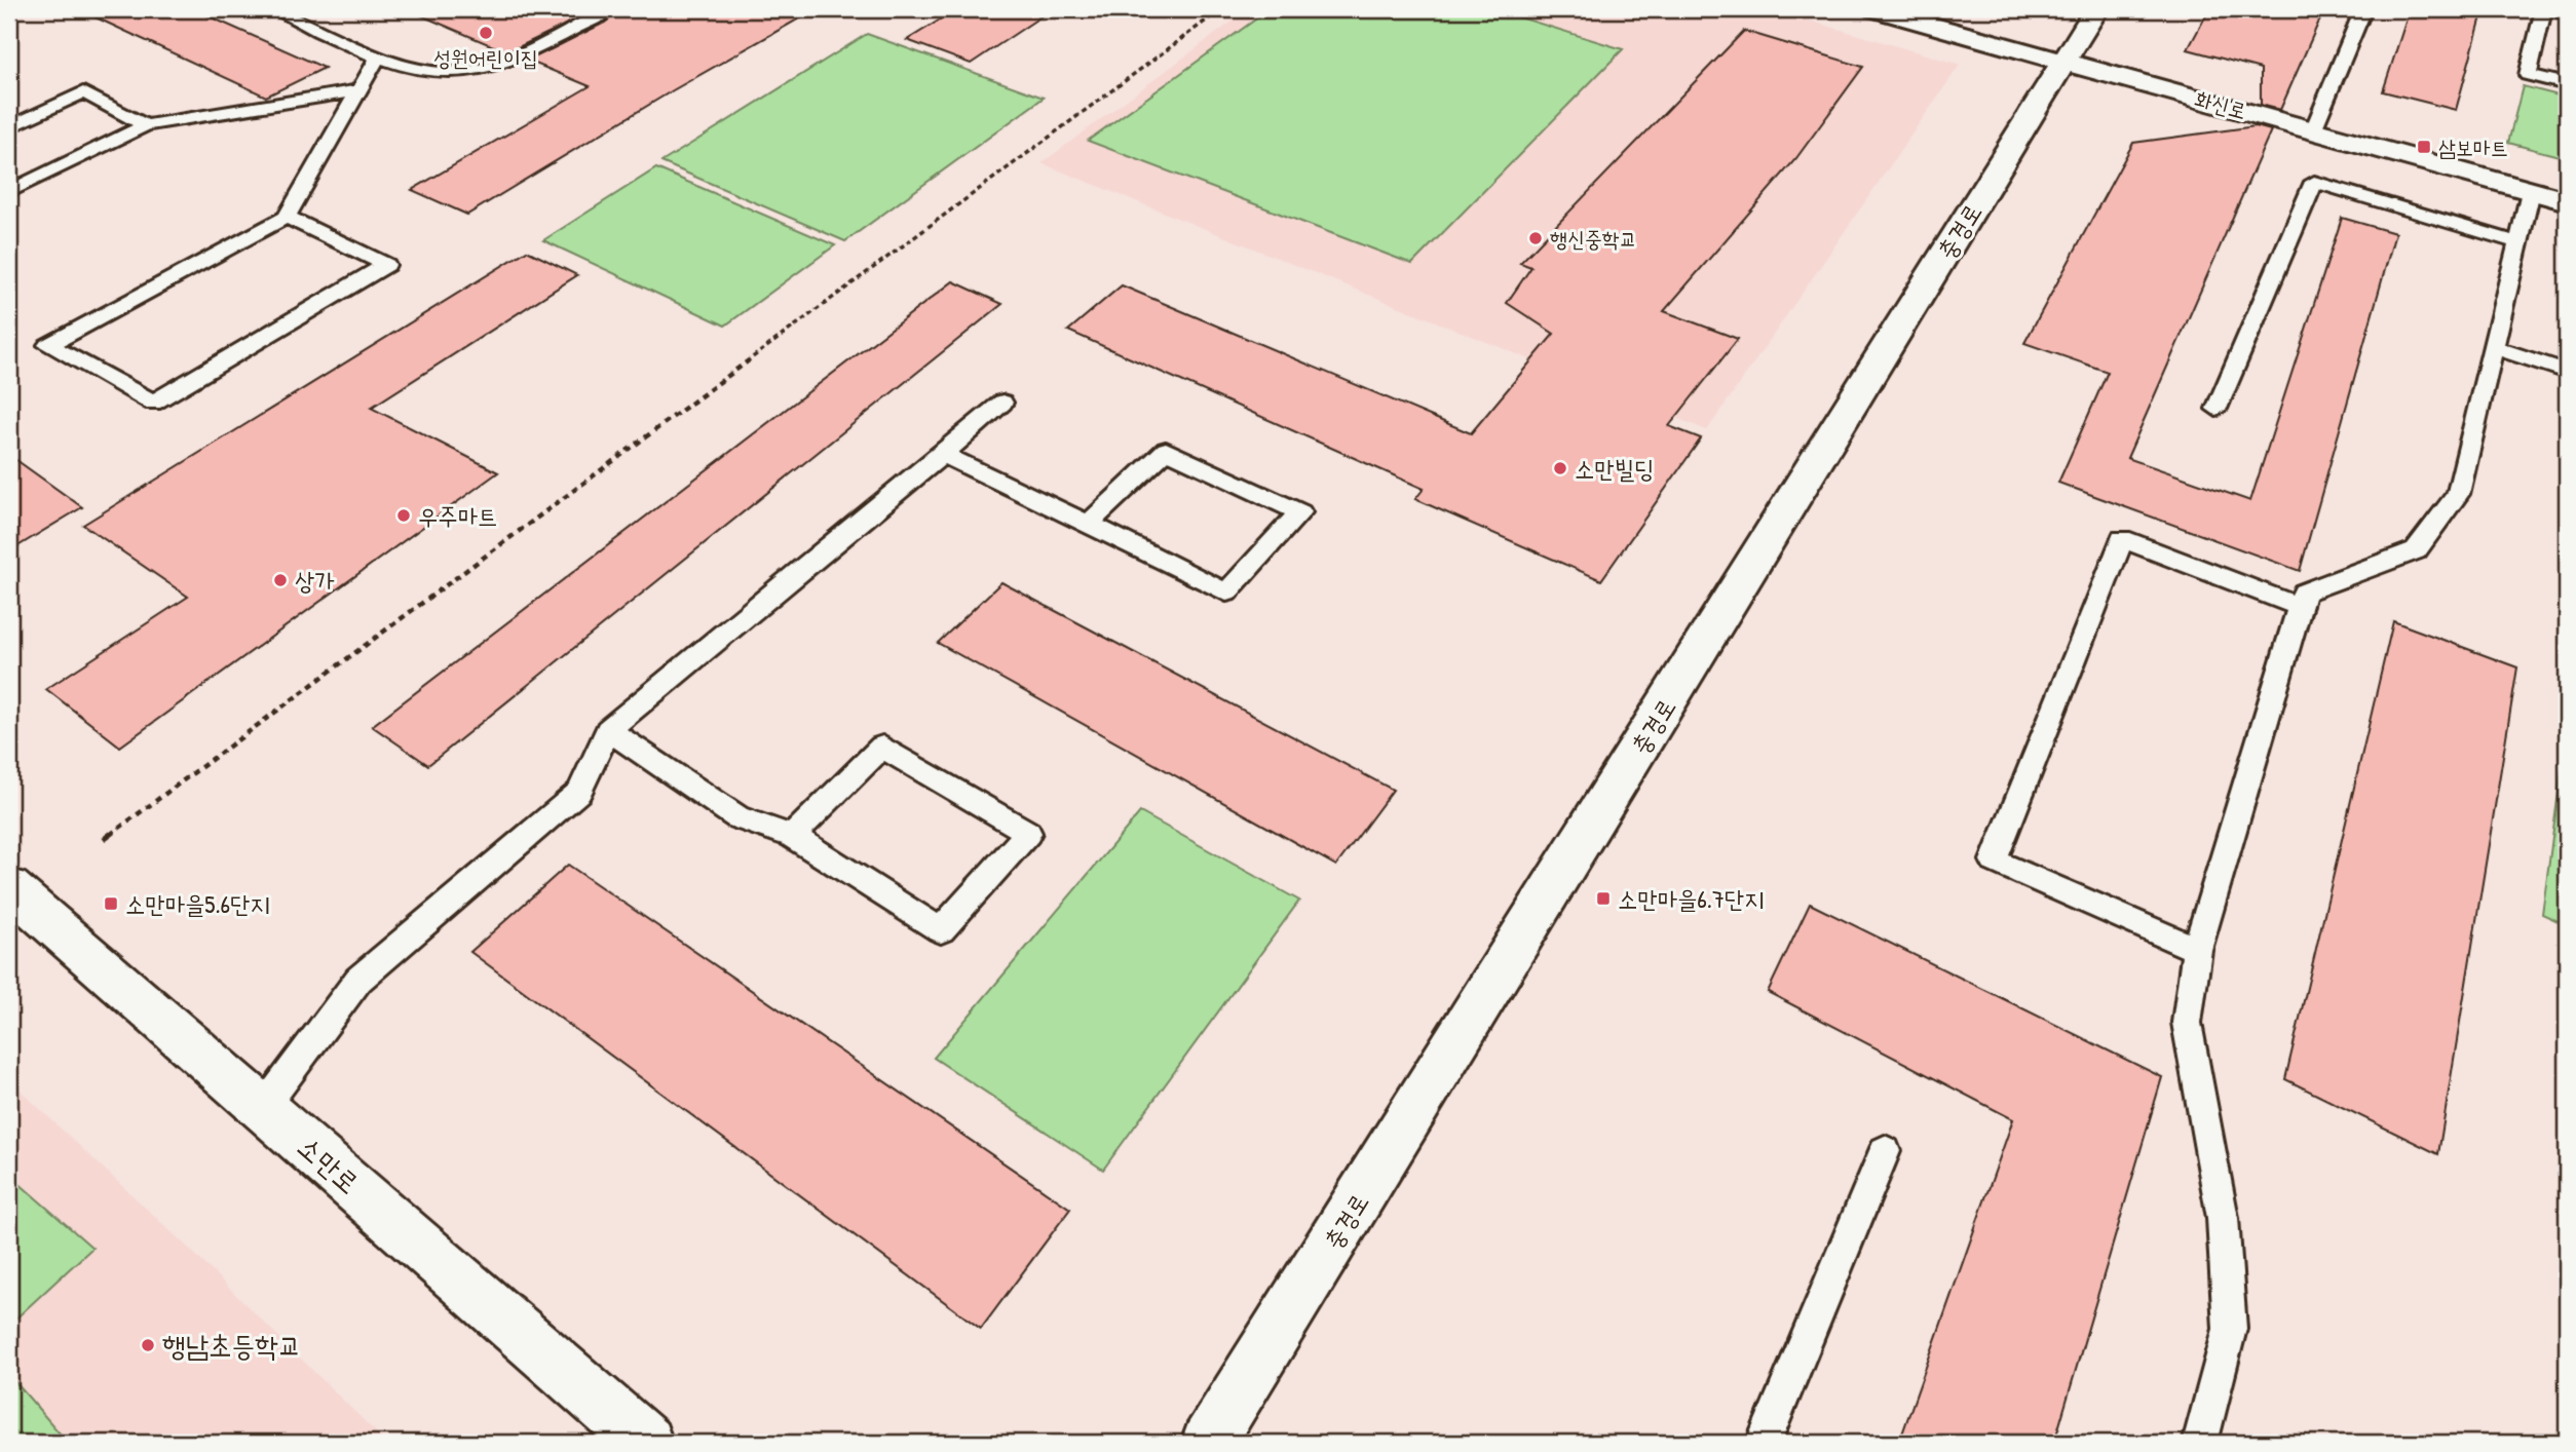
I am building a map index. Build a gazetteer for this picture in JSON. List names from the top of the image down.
{
  "streets": {
    "main road": ["화신로", "충경로", "소만로"]
  },
  "crossings": [
    ["화신로", "충경로"]
  ],
  "places": {
    "other": [
      "성원어린이집",
      "행신중학교",
      "소만빌딩",
      "우주마트",
      "상가",
      "행남초등학교"
    ],
    "transit": ["삼보마트", "소만마을6.7단지", "소만마을5.6단지"]
  }
}
